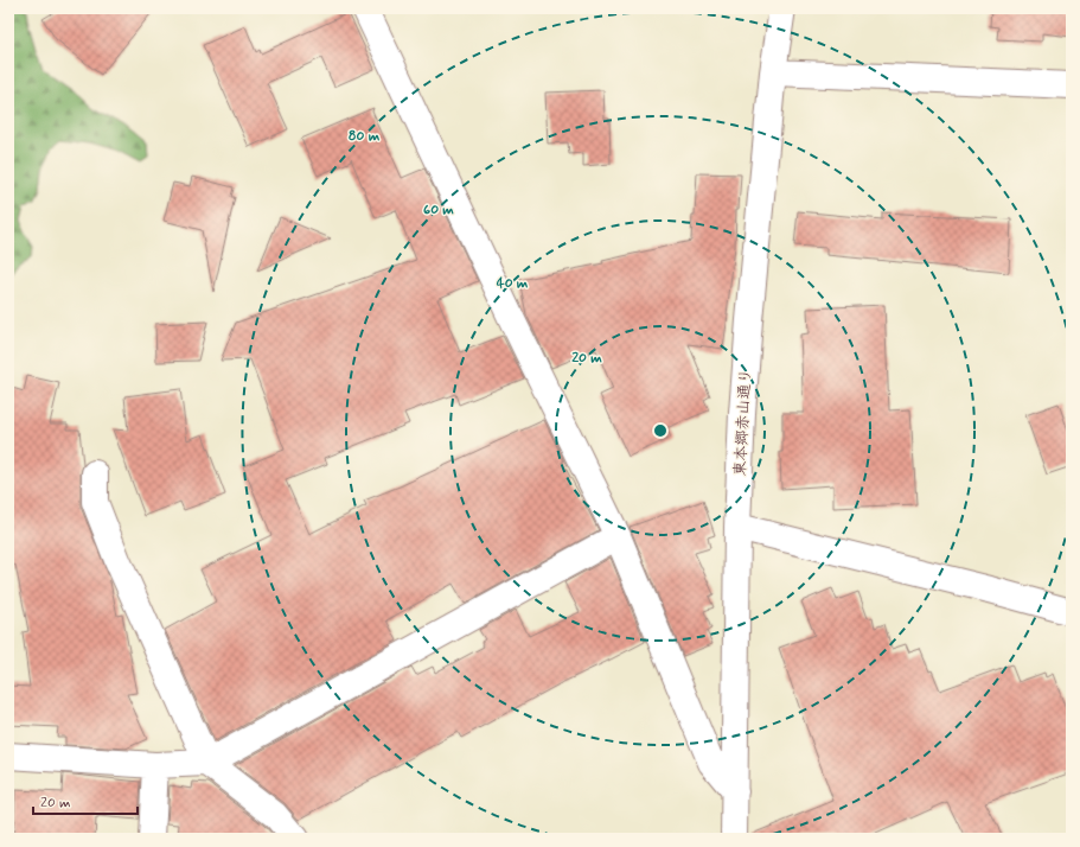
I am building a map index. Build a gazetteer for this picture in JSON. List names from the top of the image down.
{
  "streets": {
    "street": ["東本郷赤山通り"]
  },
  "scale_bar": "20 m",
  "rings": [
    "80 m",
    "60 m",
    "40 m",
    "20 m"
  ]
}
